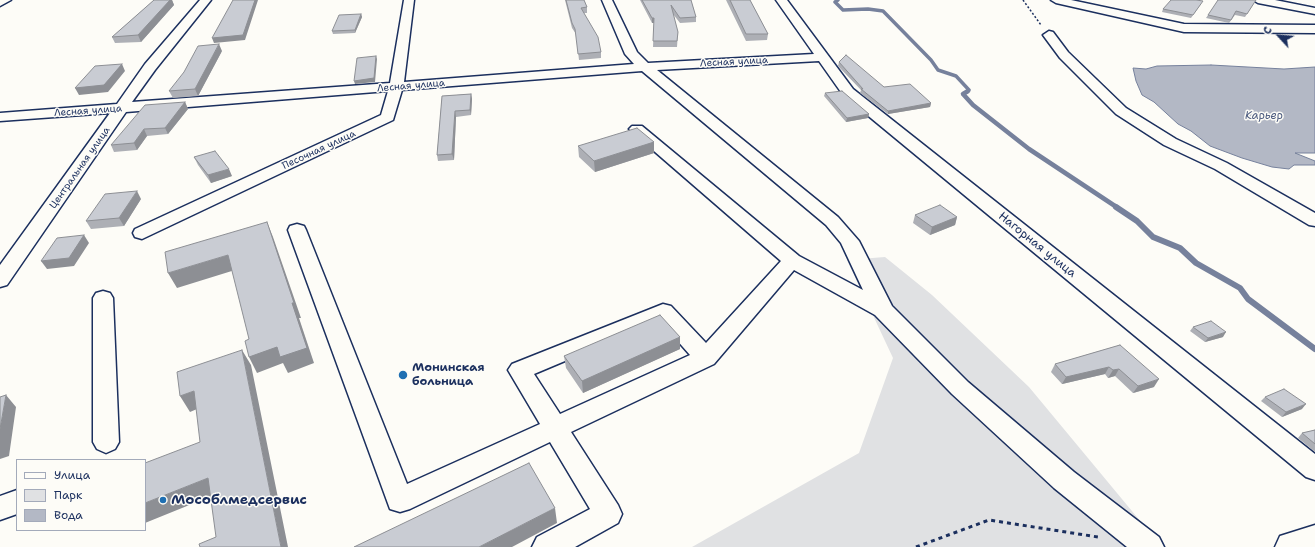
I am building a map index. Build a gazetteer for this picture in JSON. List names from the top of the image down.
{
  "streets": {
    "street": [
      "Лесная улица",
      "Песочная улица",
      "Центральная улица",
      "Нагорная улица"
    ]
  },
  "crossings": [
    ["Лесная улица", "Песочная улица"],
    ["Лесная улица", "Центральная улица"],
    ["Лесная улица", "Нагорная улица"]
  ],
  "water": ["Карьер"],
  "places": ["Монинская больница", "Мособлмедсервис"],
  "legend": ["Улица", "Парк", "Вода"],
  "north": "top left"
}
